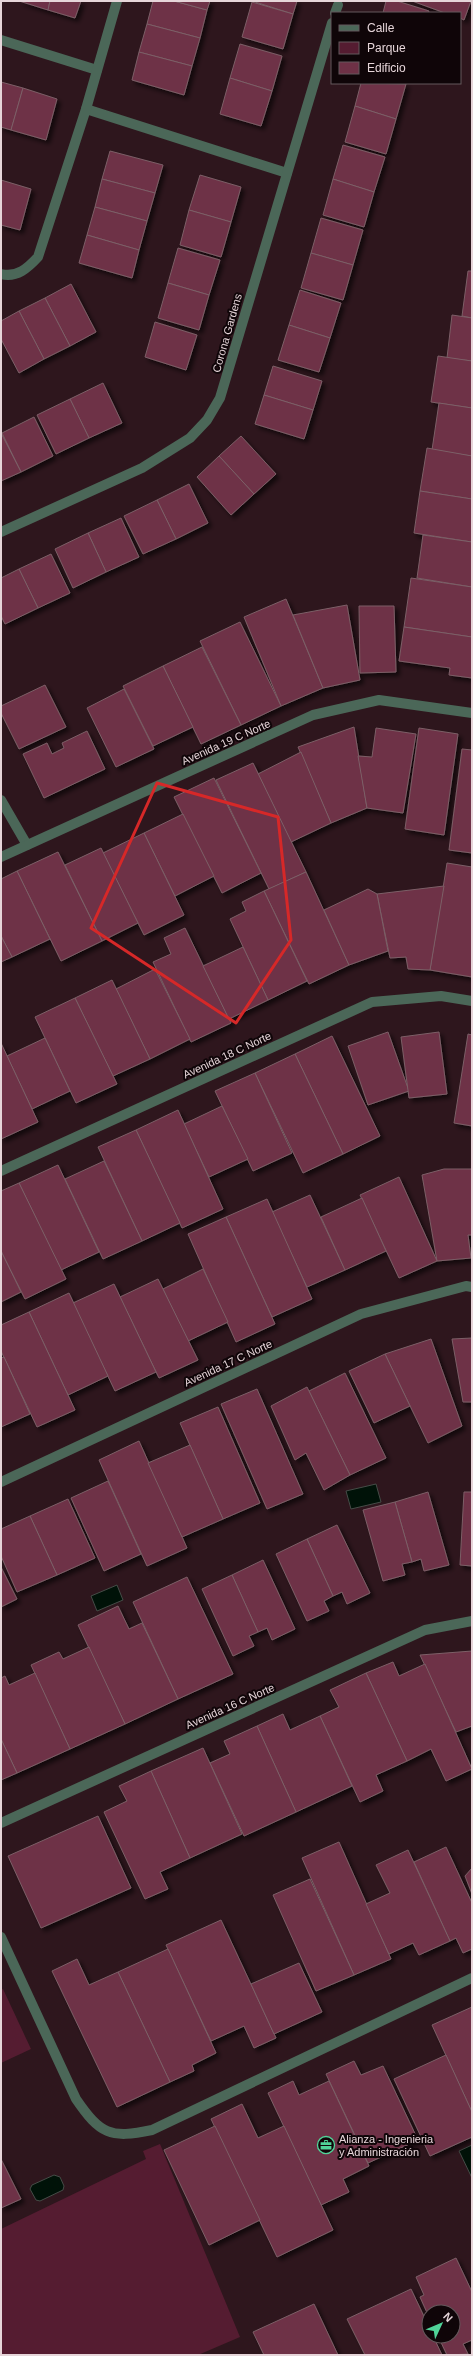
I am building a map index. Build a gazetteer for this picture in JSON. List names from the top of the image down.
{
  "streets": {
    "street": [
      "Corona Gardens",
      "Avenida 19 C Norte",
      "Avenida 18 C Norte",
      "Avenida 17 C Norte",
      "Avenida 16 C Norte"
    ]
  },
  "places": {
    "office": ["Alianza - Ingenieria y Administración"]
  },
  "legend": ["Calle", "Parque", "Edificio"],
  "north": "top right"
}
